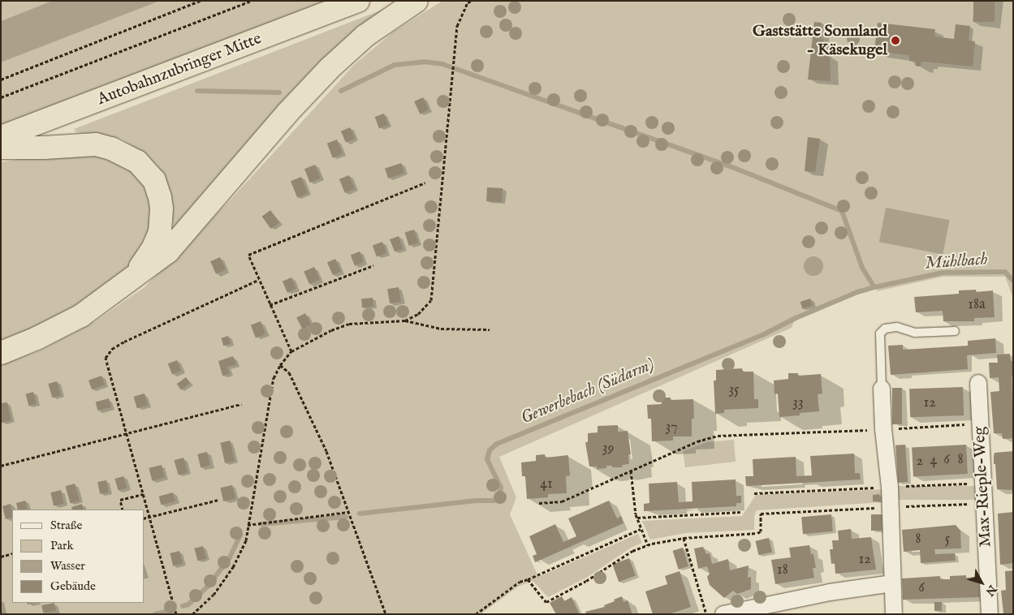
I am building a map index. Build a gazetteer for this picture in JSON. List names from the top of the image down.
{
  "streets": {
    "highway": ["Autobahnzubringer Mitte"],
    "street": ["Max-Rieple-Weg"]
  },
  "water": ["Mühlbach", "Gewerbebach (Südarm)"],
  "places": ["Gaststätte Sonnland - Käsekugel"],
  "house_numbers": [
    "18a",
    "35",
    "33",
    "12",
    "37",
    "39",
    "6",
    "8",
    "4",
    "2",
    "41",
    "8",
    "5",
    "12",
    "18",
    "6"
  ],
  "legend": [
    "Straße",
    "Park",
    "Wasser",
    "Gebäude"
  ],
  "north": "bottom right"
}
